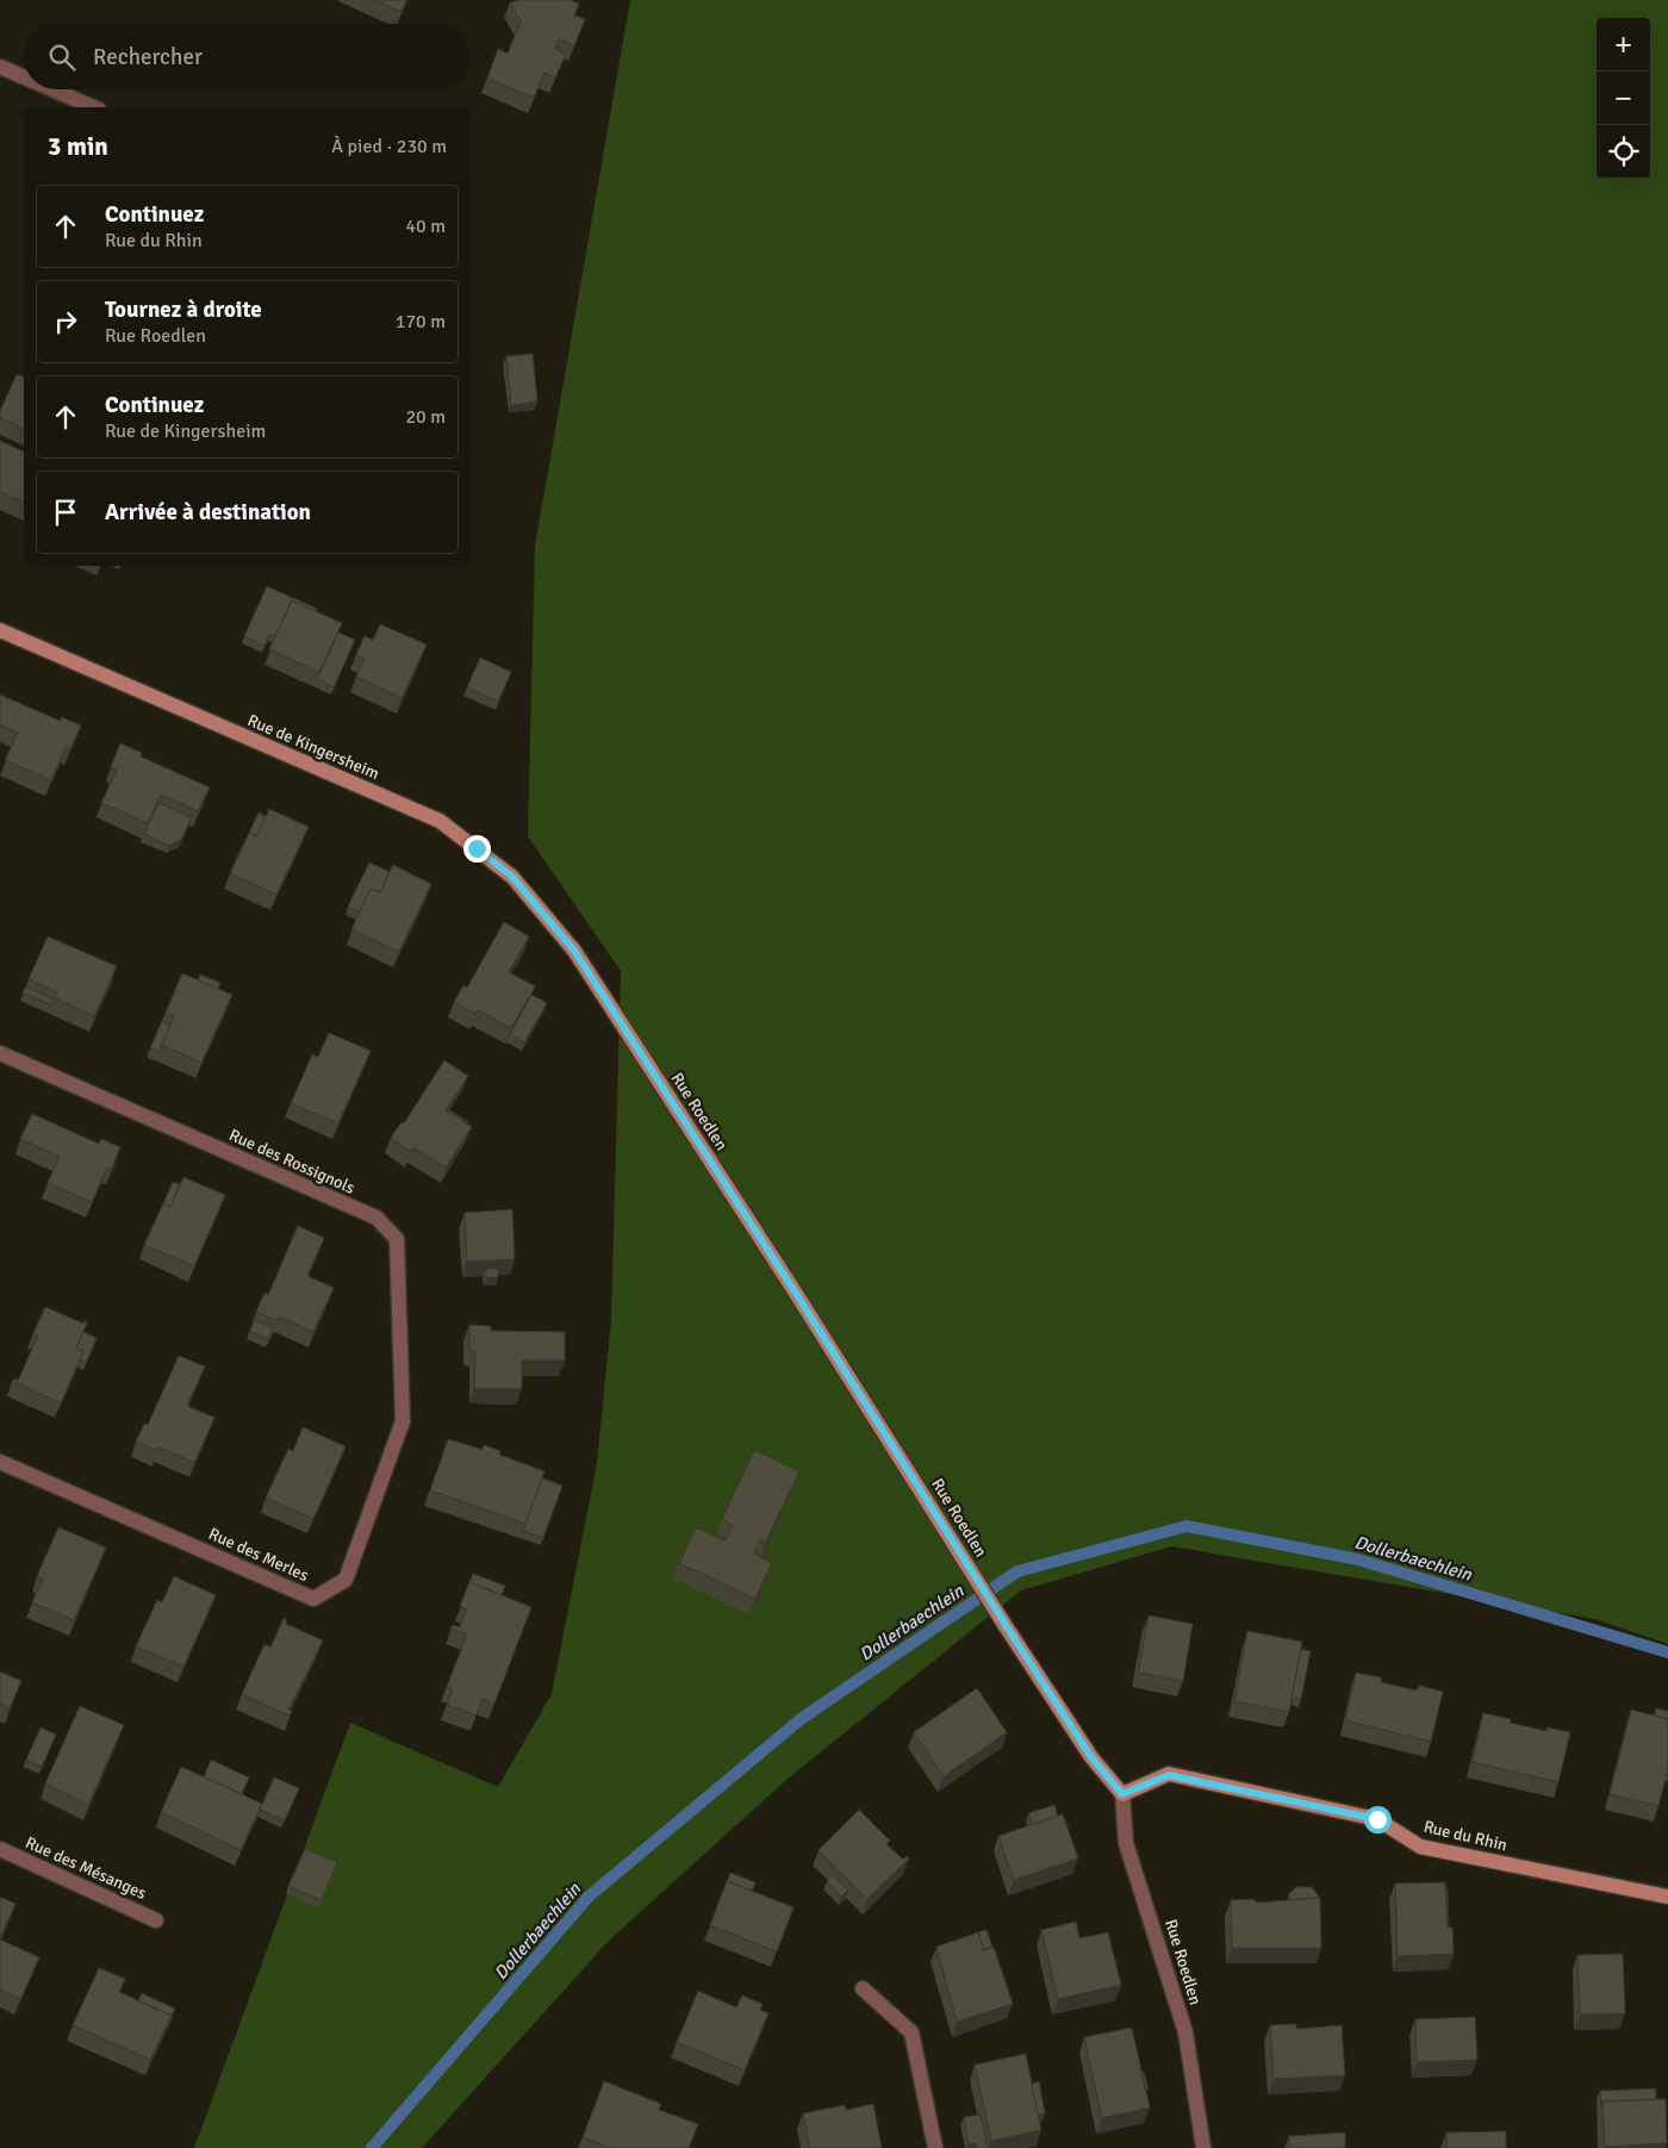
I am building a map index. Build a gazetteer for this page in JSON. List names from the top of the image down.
{
  "streets": {
    "street": [
      "Rue de Kingersheim",
      "Rue Roedlen",
      "Rue des Rossignols",
      "Rue des Merles",
      "Rue du Rhin",
      "Rue des Mésanges"
    ]
  },
  "crossings": [
    ["Rue de Kingersheim", "Rue Roedlen"],
    ["Rue Roedlen", "Rue du Rhin"],
    ["Rue des Rossignols", "Rue des Merles"]
  ],
  "water": ["Dollerbaechlein"],
  "page": {
    "map_buttons": ["+", "−"],
    "search": "Rechercher",
    "heading": ["3 min", "À pied · 230 m"],
    "list": [
      ["Continuez", "Rue du Rhin", "40 m"],
      ["Tournez à droite", "Rue Roedlen", "170 m"],
      ["Continuez", "Rue de Kingersheim", "20 m"],
      "Arrivée à destination"
    ]
  }
}
